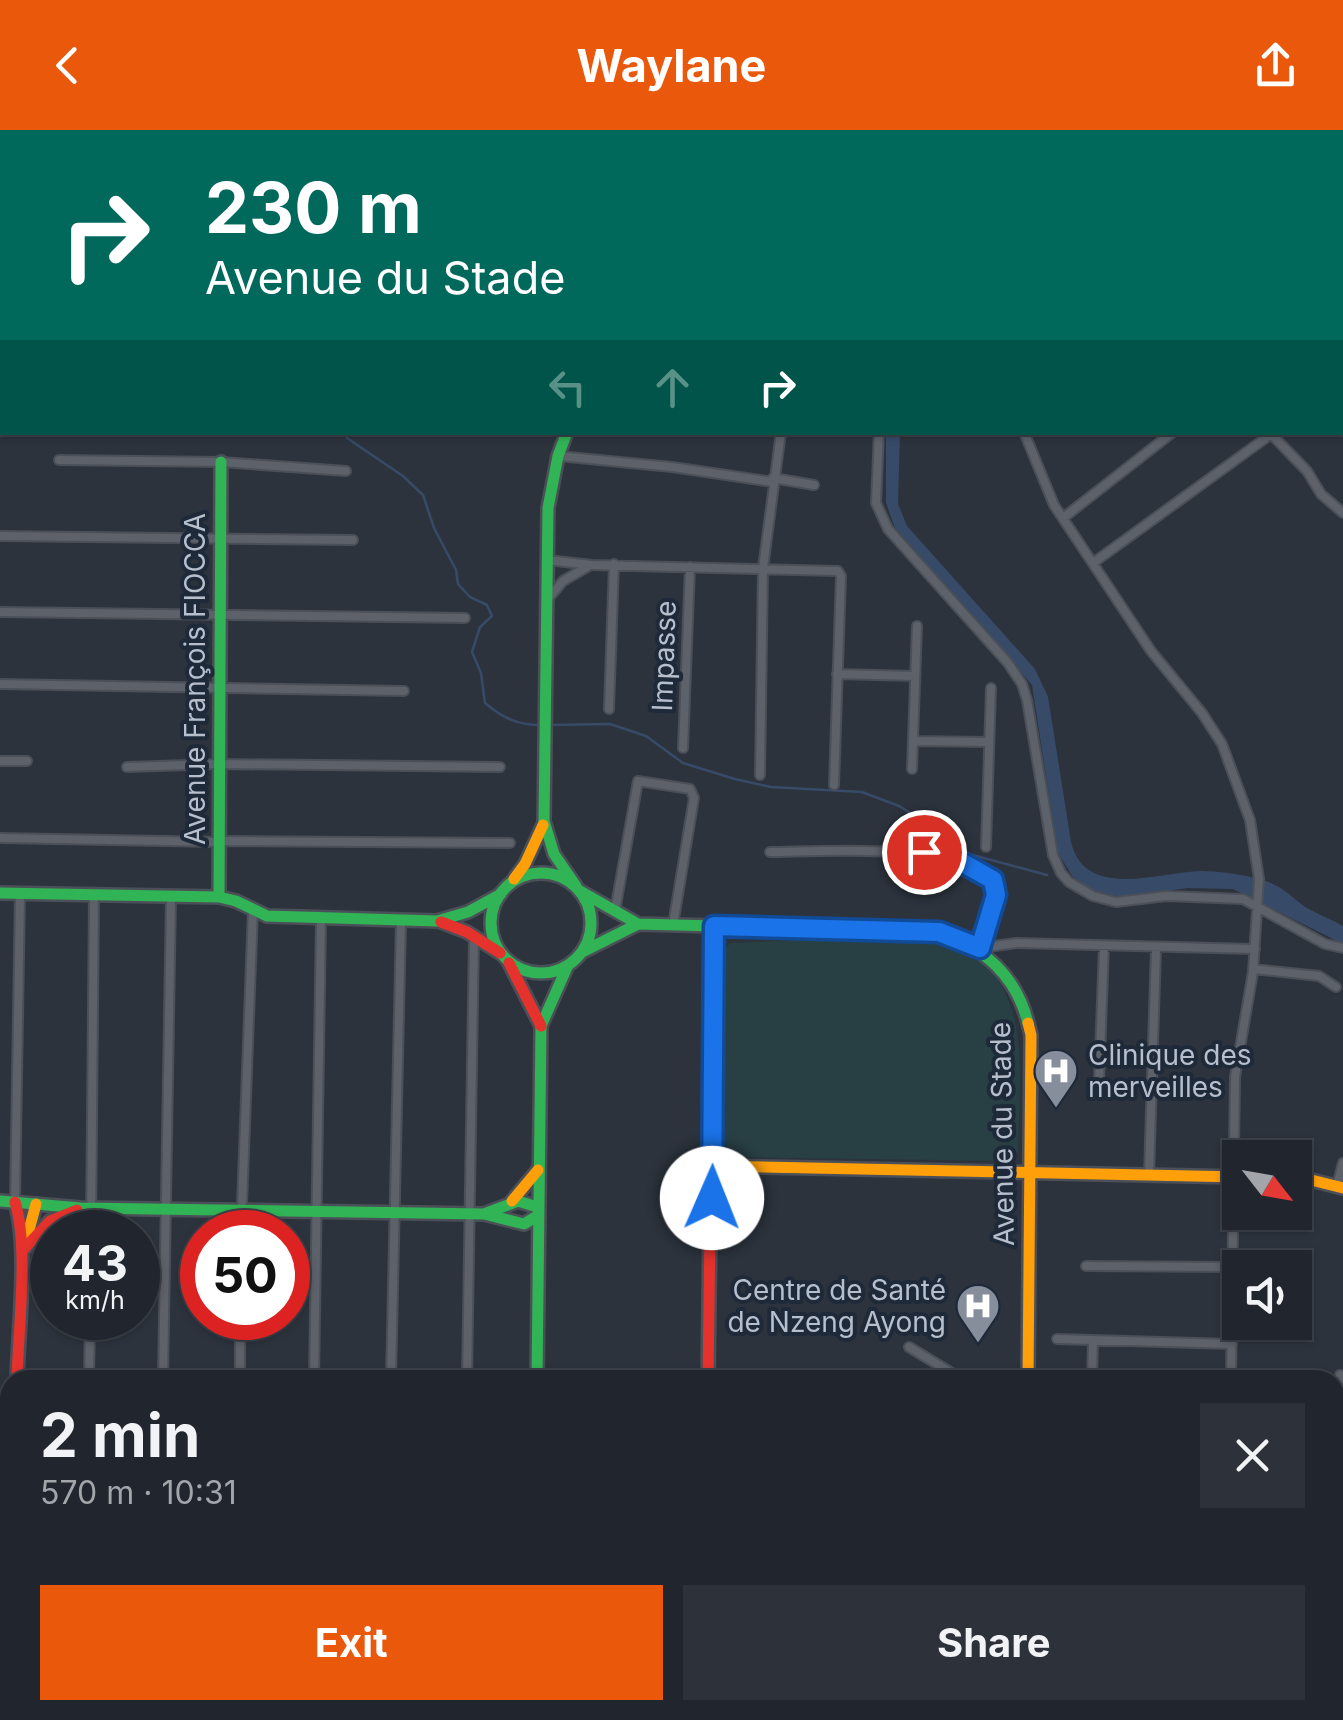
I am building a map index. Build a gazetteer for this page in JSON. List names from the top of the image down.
{
  "streets": {
    "main road": ["Avenue François FIOCCA", "Avenue du Stade"],
    "street": ["Impasse"]
  },
  "places": {
    "hospital": ["Clinique des merveilles", "Centre de Santé de Nzeng Ayong"]
  },
  "north": "bottom right",
  "page": {
    "header": "Waylane",
    "turn": ["230 m", "Avenue du Stade"],
    "speed": "43 km/h",
    "limit": "50",
    "heading": ["2 min", "570 m · 10:31"],
    "buttons": ["Exit", "Share"]
  }
}
